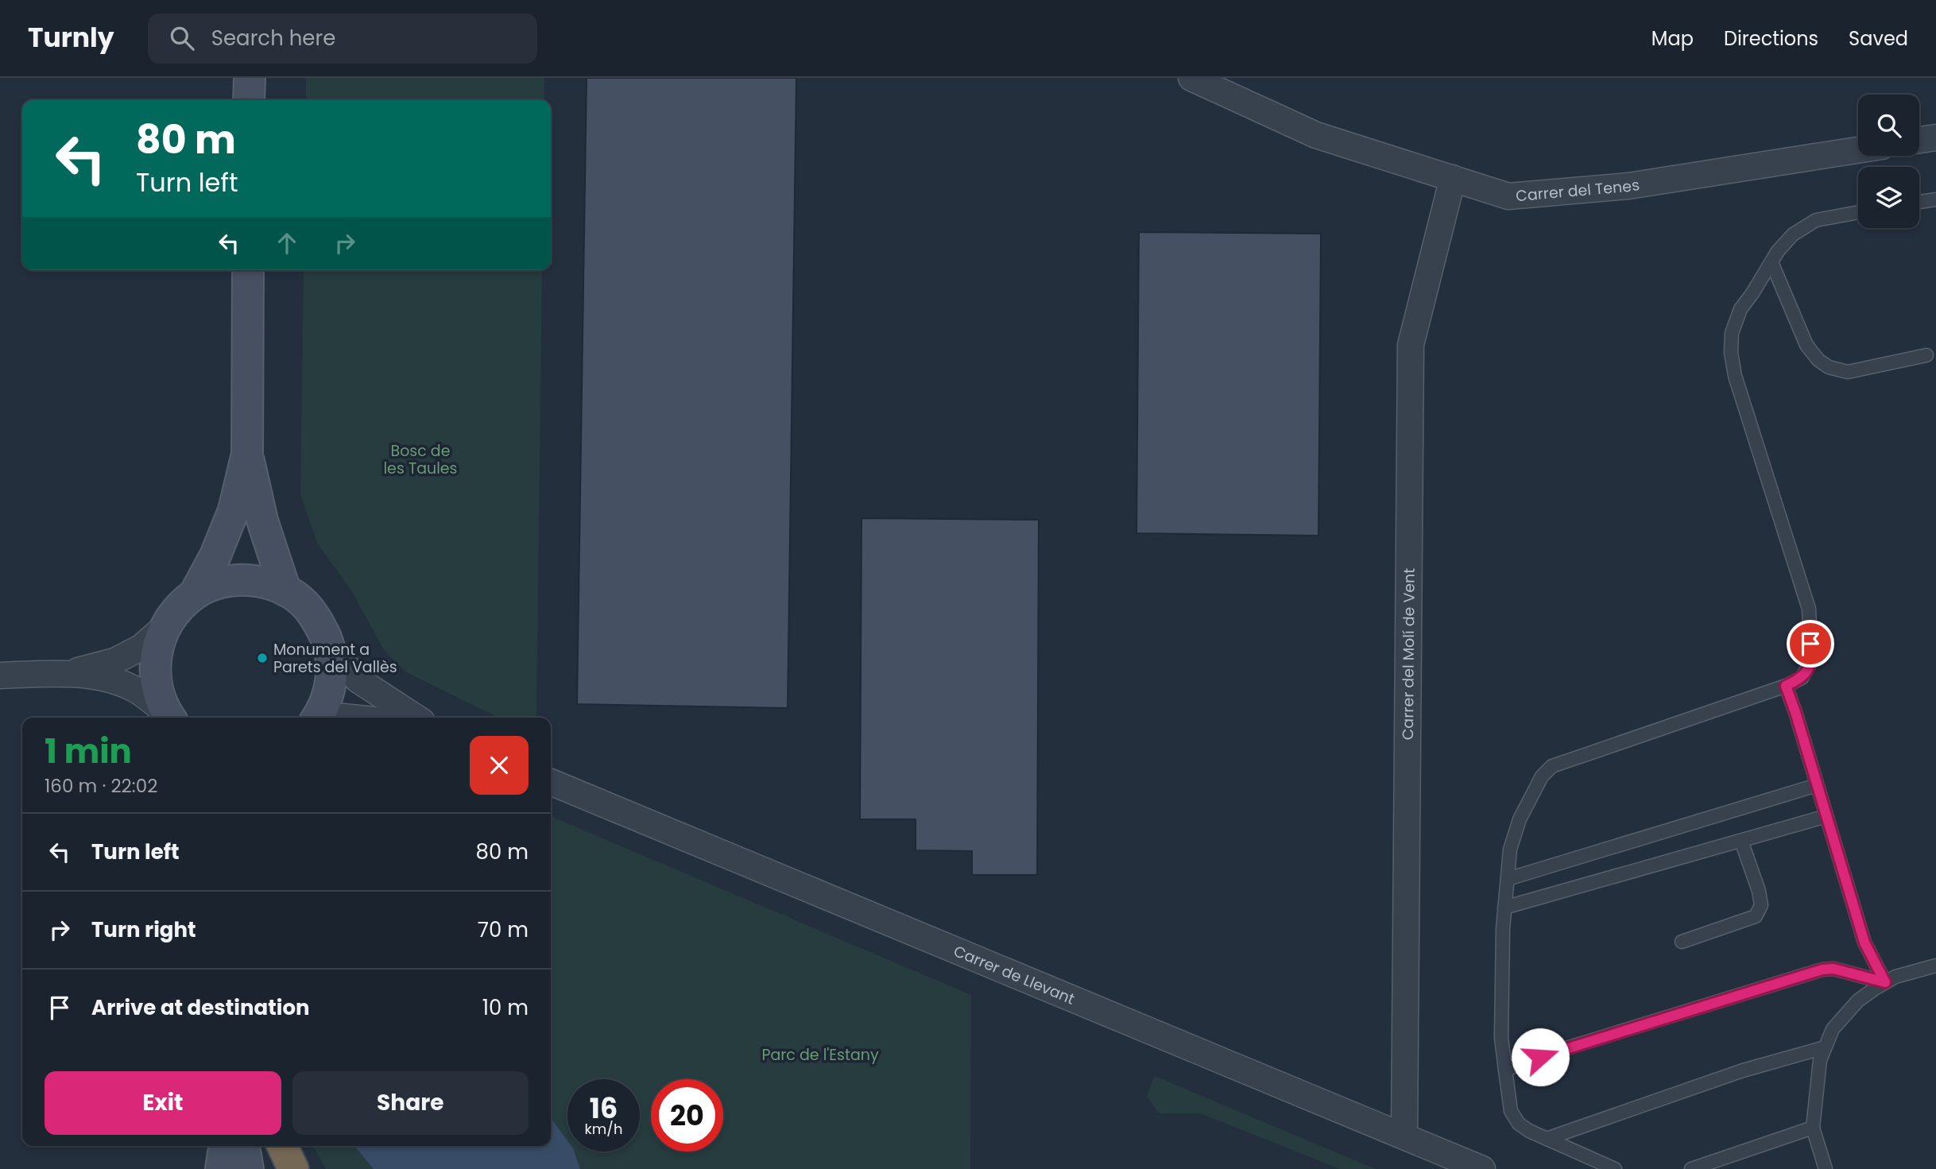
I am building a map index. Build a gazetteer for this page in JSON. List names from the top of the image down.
{
  "streets": {
    "street": ["Carrer del Tenes", "Carrer del Molí de Vent", "Carrer de Llevant"]
  },
  "crossings": [
    ["Carrer del Tenes", "Carrer del Molí de Vent"],
    ["Carrer del Molí de Vent", "Carrer de Llevant"]
  ],
  "parks": ["Bosc de les Taules", "Parc de l'Estany"],
  "places": ["Monument a Parets del Vallès"],
  "page": {
    "header": "Turnly",
    "search": "Search here",
    "nav": ["Map", "Directions", "Saved"],
    "turn": ["80 m", "Turn left"],
    "heading": ["1 min", "160 m · 22:02"],
    "list": [
      {
        "name": "Turn left",
        "value": "80 m"
      },
      {
        "name": "Turn right",
        "value": "70 m"
      },
      {
        "name": "Arrive at destination",
        "value": "10 m"
      }
    ],
    "buttons": ["Exit", "Share"],
    "speed": "16 km/h",
    "limit": "20"
  }
}
